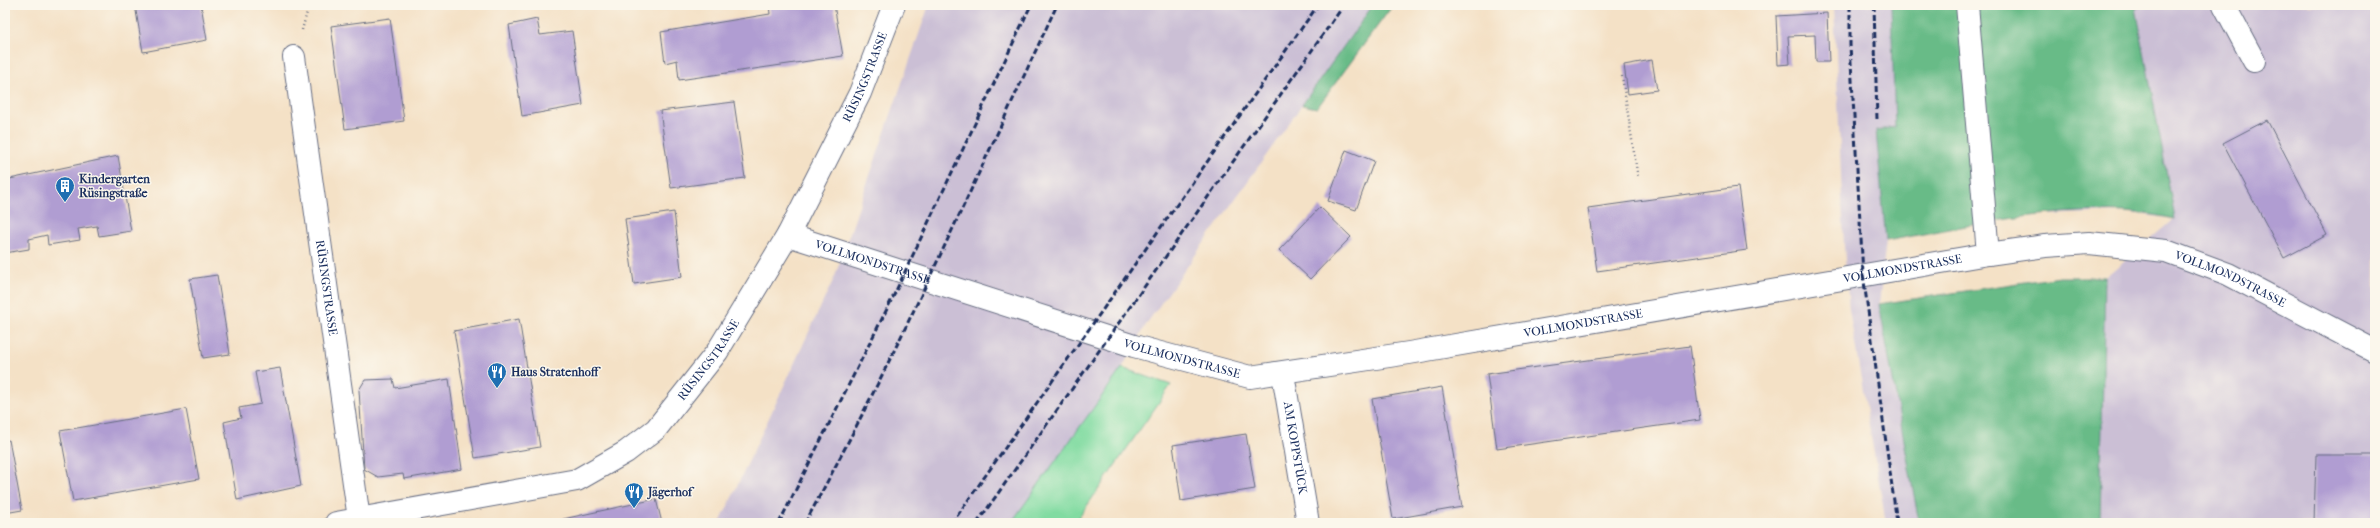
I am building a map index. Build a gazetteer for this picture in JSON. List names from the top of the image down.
{
  "streets": {
    "street": ["RÜSINGSTRASSE", "VOLLMONDSTRASSE", "AM KOPPSTÜCK"]
  },
  "crossings": [
    ["RÜSINGSTRASSE", "VOLLMONDSTRASSE"],
    ["VOLLMONDSTRASSE", "AM KOPPSTÜCK"]
  ],
  "places": {
    "building": ["Kindergarten Rüsingstraße"],
    "restaurant": ["Haus Stratenhoff", "Jägerhof"]
  }
}
